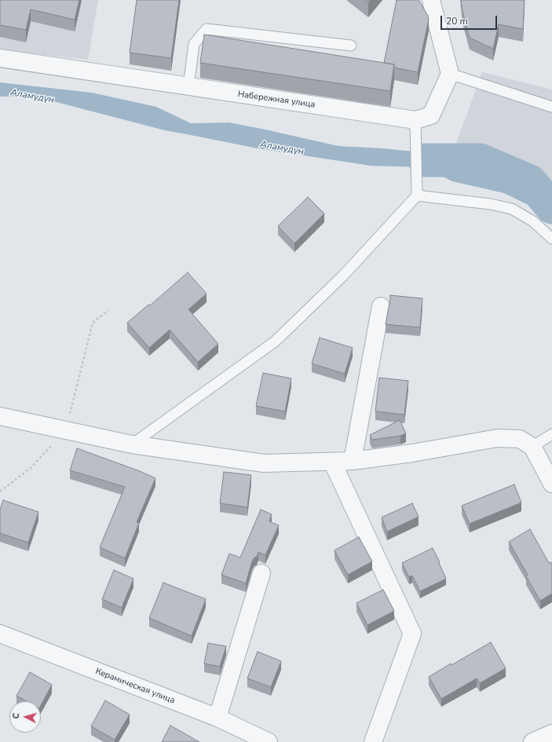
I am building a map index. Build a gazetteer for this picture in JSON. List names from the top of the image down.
{
  "streets": {
    "street": ["Набережная улица", "Керамическая улица"]
  },
  "water": ["Аламүдүн"],
  "scale_bar": "20 m",
  "north": "left"
}
